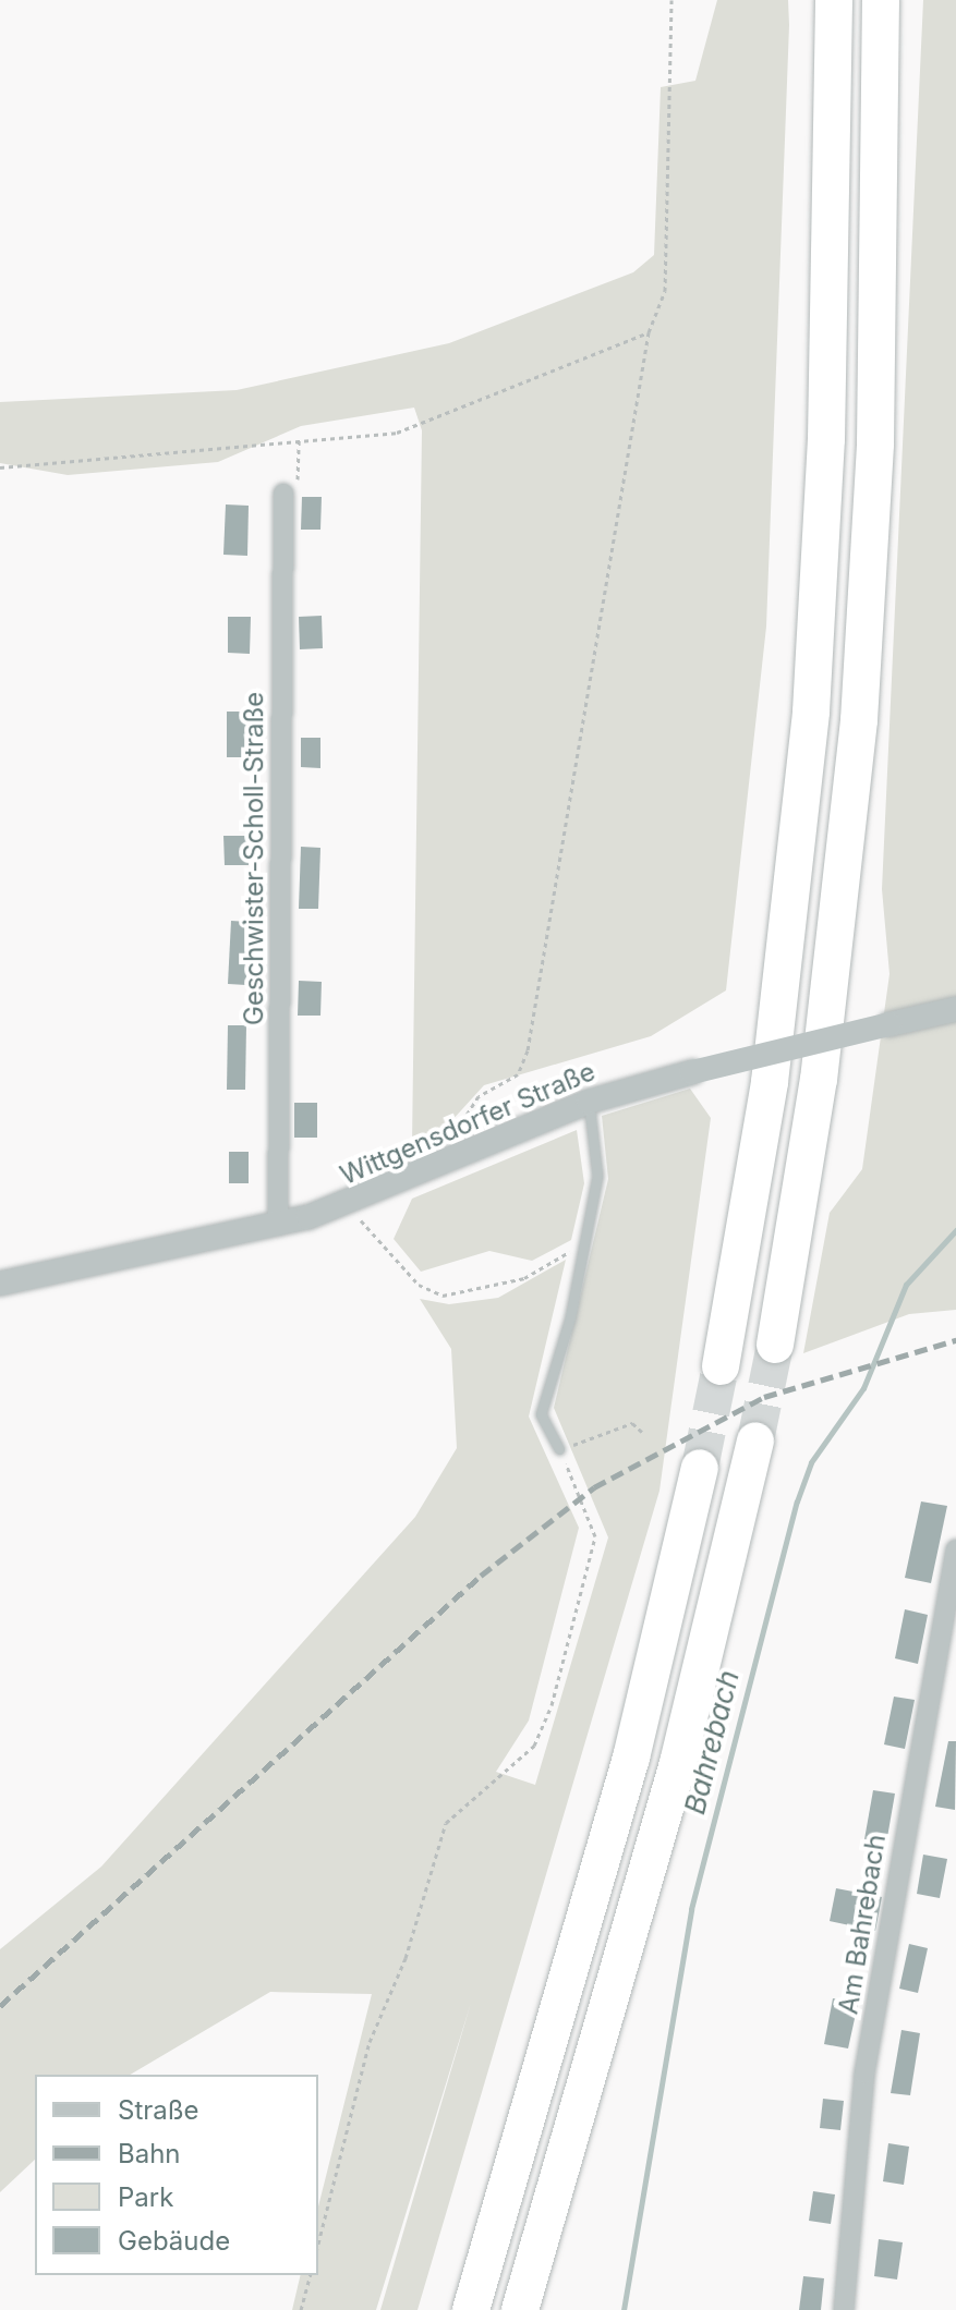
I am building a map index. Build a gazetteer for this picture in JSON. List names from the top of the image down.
{
  "streets": {
    "street": ["Geschwister-Scholl-Straße", "Wittgensdorfer Straße", "Am Bahrebach"]
  },
  "crossings": [
    ["Geschwister-Scholl-Straße", "Wittgensdorfer Straße"]
  ],
  "water": ["Bahrebach"],
  "legend": [
    "Straße",
    "Bahn",
    "Park",
    "Gebäude"
  ]
}
